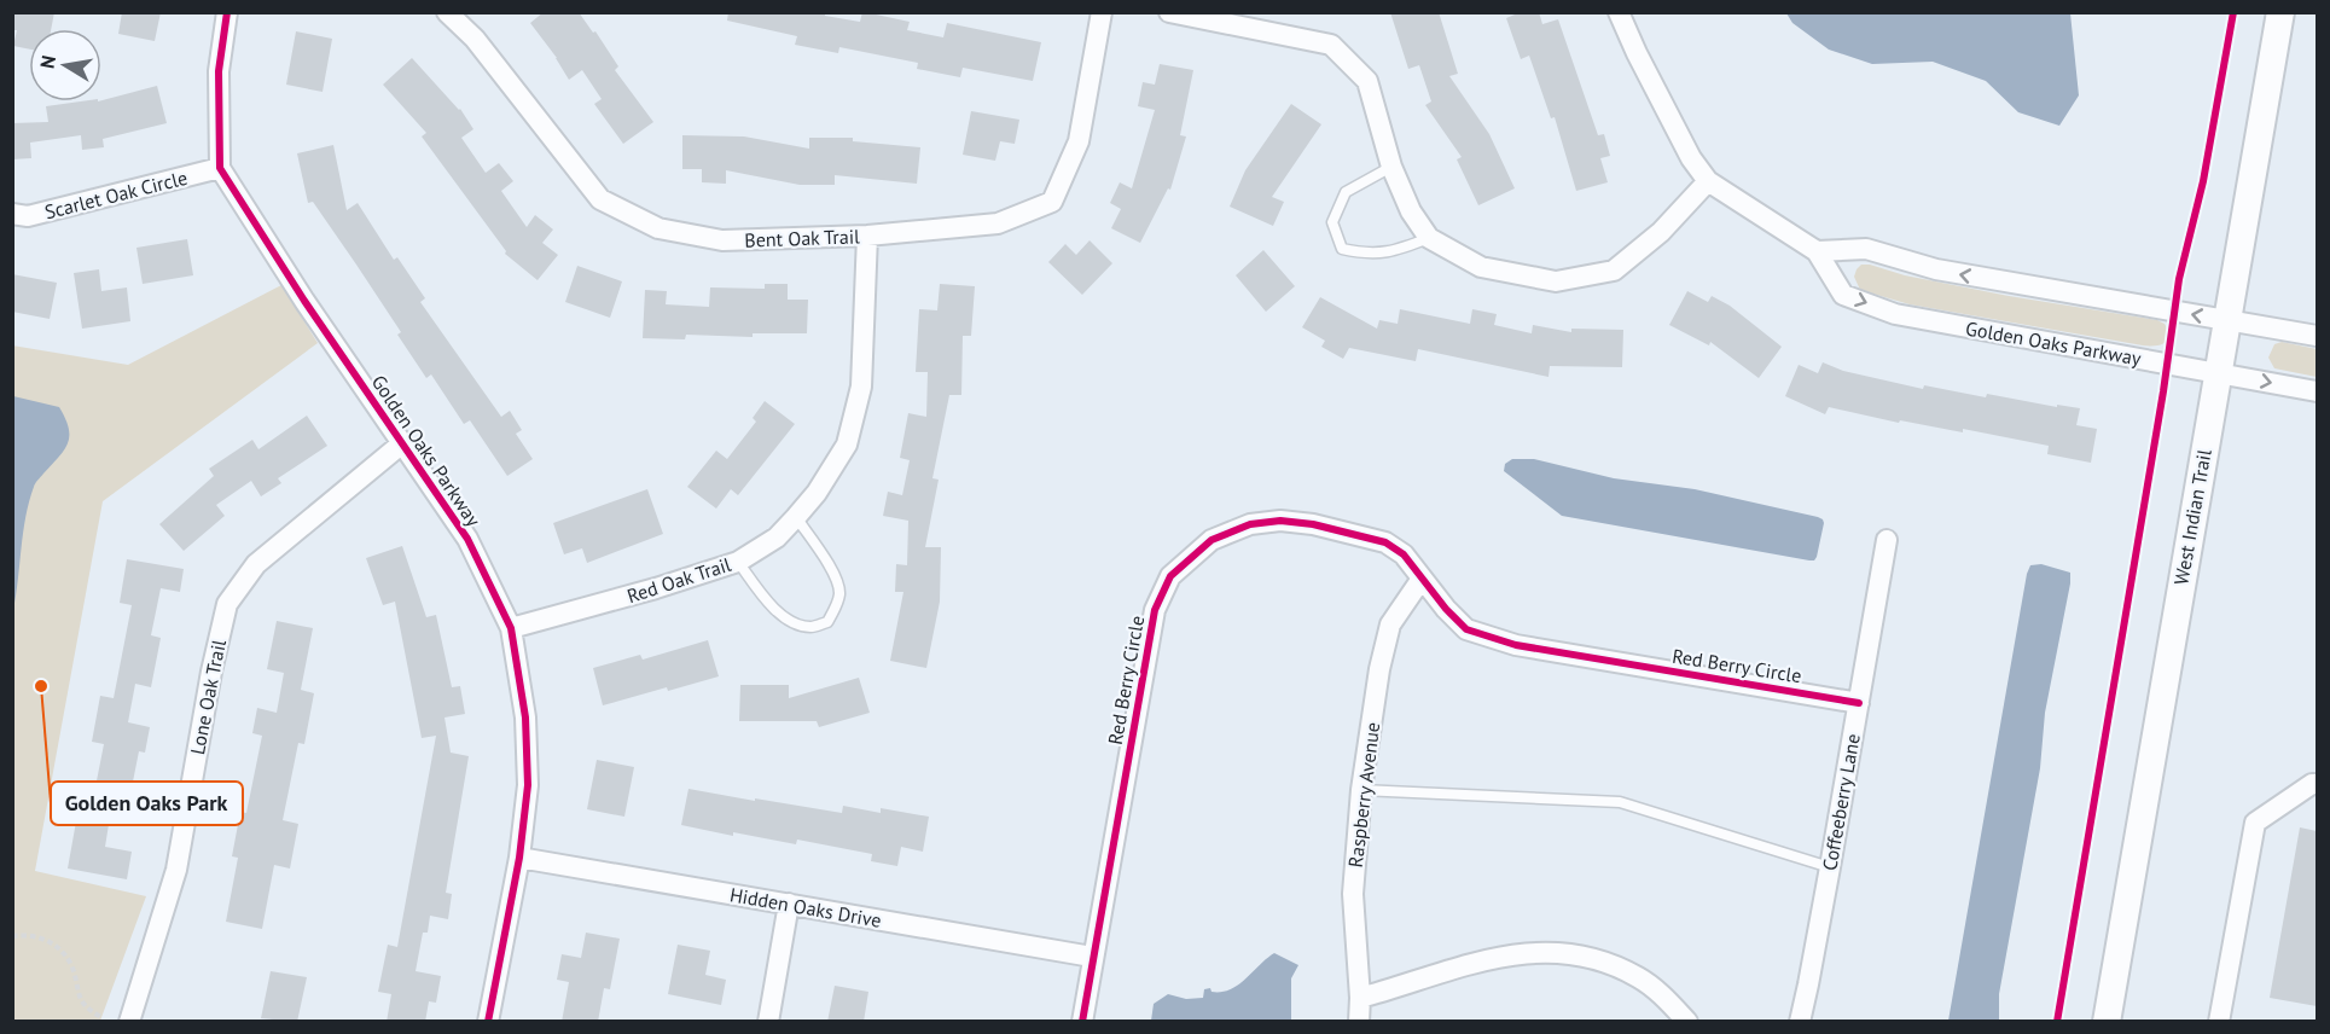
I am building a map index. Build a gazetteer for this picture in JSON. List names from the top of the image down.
{
  "streets": {
    "main road": ["West Indian Trail"],
    "street": [
      "Scarlet Oak Circle",
      "Bent Oak Trail",
      "Golden Oaks Parkway",
      "Red Oak Trail",
      "Red Berry Circle",
      "Lone Oak Trail",
      "Raspberry Avenue",
      "Coffeeberry Lane",
      "Hidden Oaks Drive"
    ]
  },
  "crossings": [
    ["Scarlet Oak Circle", "Golden Oaks Parkway"],
    ["Bent Oak Trail", "Red Oak Trail"],
    ["Golden Oaks Parkway", "West Indian Trail"],
    ["Golden Oaks Parkway", "Red Oak Trail"],
    ["Golden Oaks Parkway", "Lone Oak Trail"],
    ["Golden Oaks Parkway", "Hidden Oaks Drive"],
    ["Red Berry Circle", "Raspberry Avenue"],
    ["Red Berry Circle", "Coffeeberry Lane"],
    ["Red Berry Circle", "Hidden Oaks Drive"]
  ],
  "places": ["Golden Oaks Park"],
  "north": "left"
}
